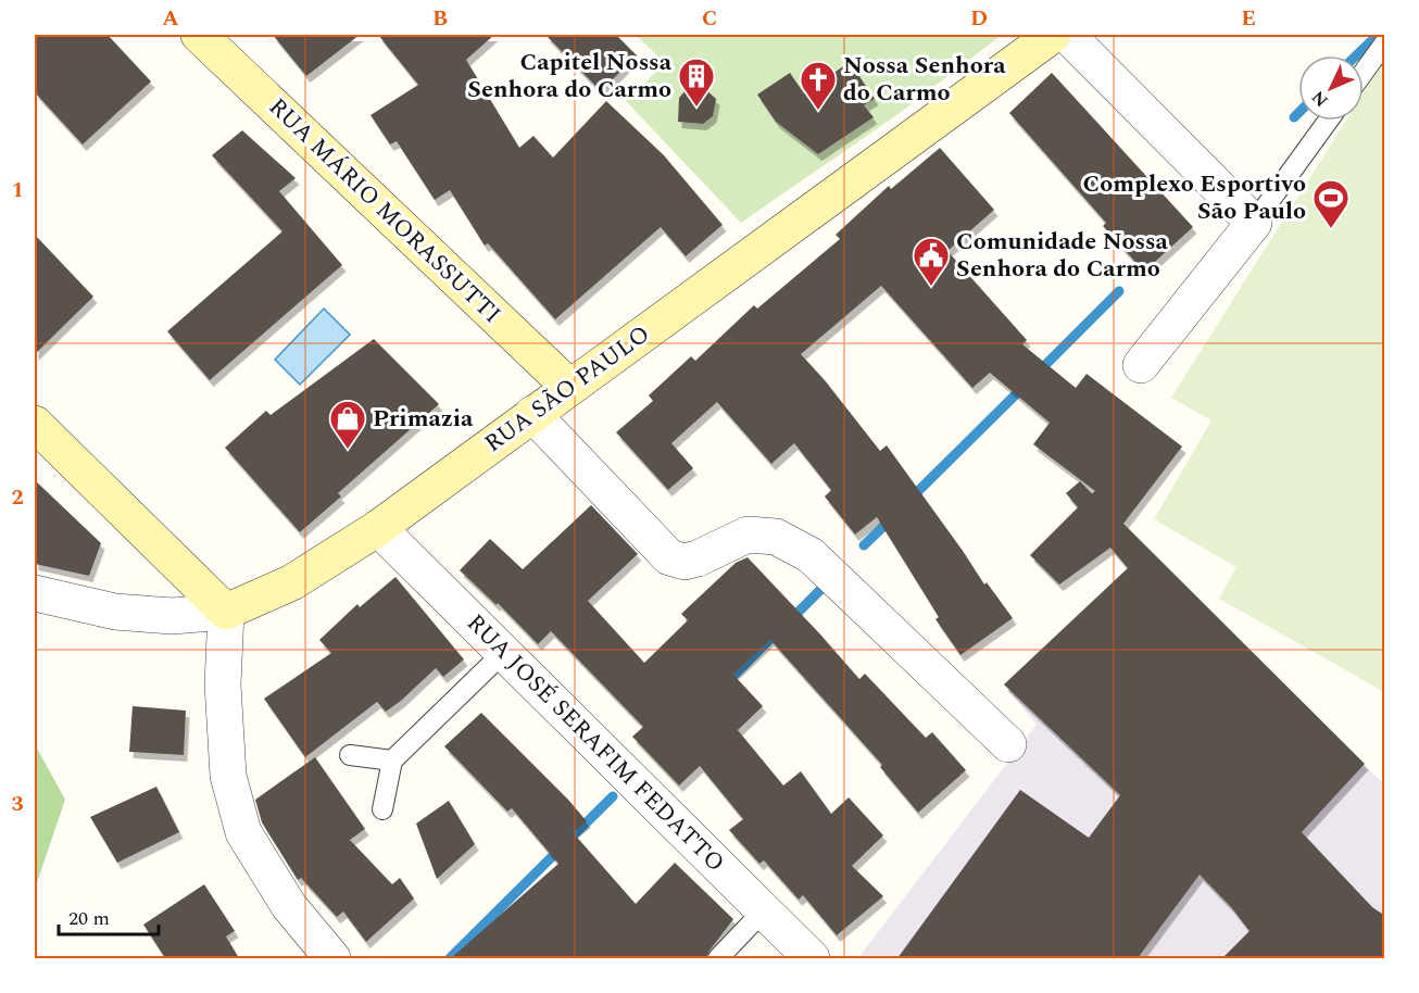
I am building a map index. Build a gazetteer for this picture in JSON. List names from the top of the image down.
{
  "streets": {
    "main road": ["RUA MÁRIO MORASSUTTI", "RUA SÃO PAULO"],
    "street": ["RUA JOSÉ SERAFIM FEDATTO"]
  },
  "crossings": [
    ["RUA MÁRIO MORASSUTTI", "RUA SÃO PAULO"],
    ["RUA SÃO PAULO", "RUA JOSÉ SERAFIM FEDATTO"]
  ],
  "places": {
    "building": ["Capitel Nossa Senhora do Carmo"],
    "church": ["Nossa Senhora do Carmo"],
    "sports": ["Complexo Esportivo São Paulo"],
    "public building": ["Comunidade Nossa Senhora do Carmo"],
    "shop": ["Primazia"]
  },
  "scale_bar": "20 m",
  "north": "bottom left",
  "grid": {
    "columns": [
      "A",
      "B",
      "C",
      "D",
      "E"
    ],
    "rows": ["1", "2", "3"]
  }
}
